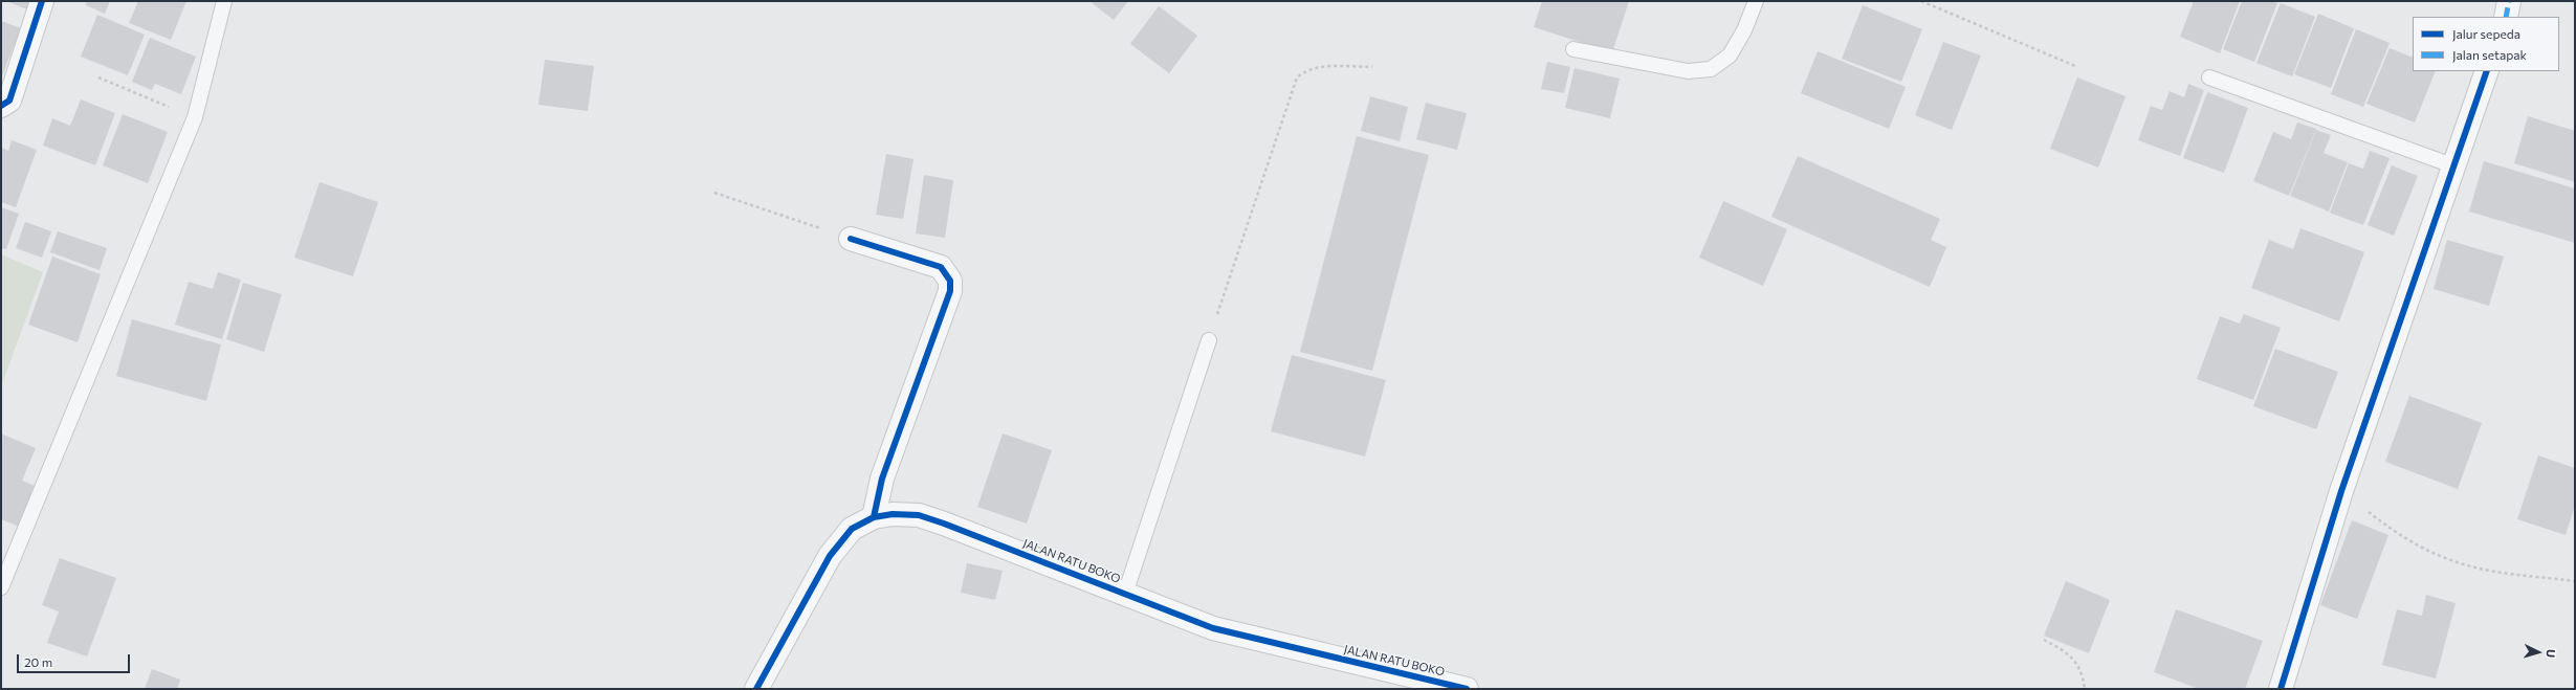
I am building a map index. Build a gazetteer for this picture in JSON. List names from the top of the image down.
{
  "streets": {
    "street": ["JALAN RATU BOKO"]
  },
  "legend": ["Jalur sepeda", "Jalan setapak"],
  "scale_bar": "20 m",
  "north": "right"
}
